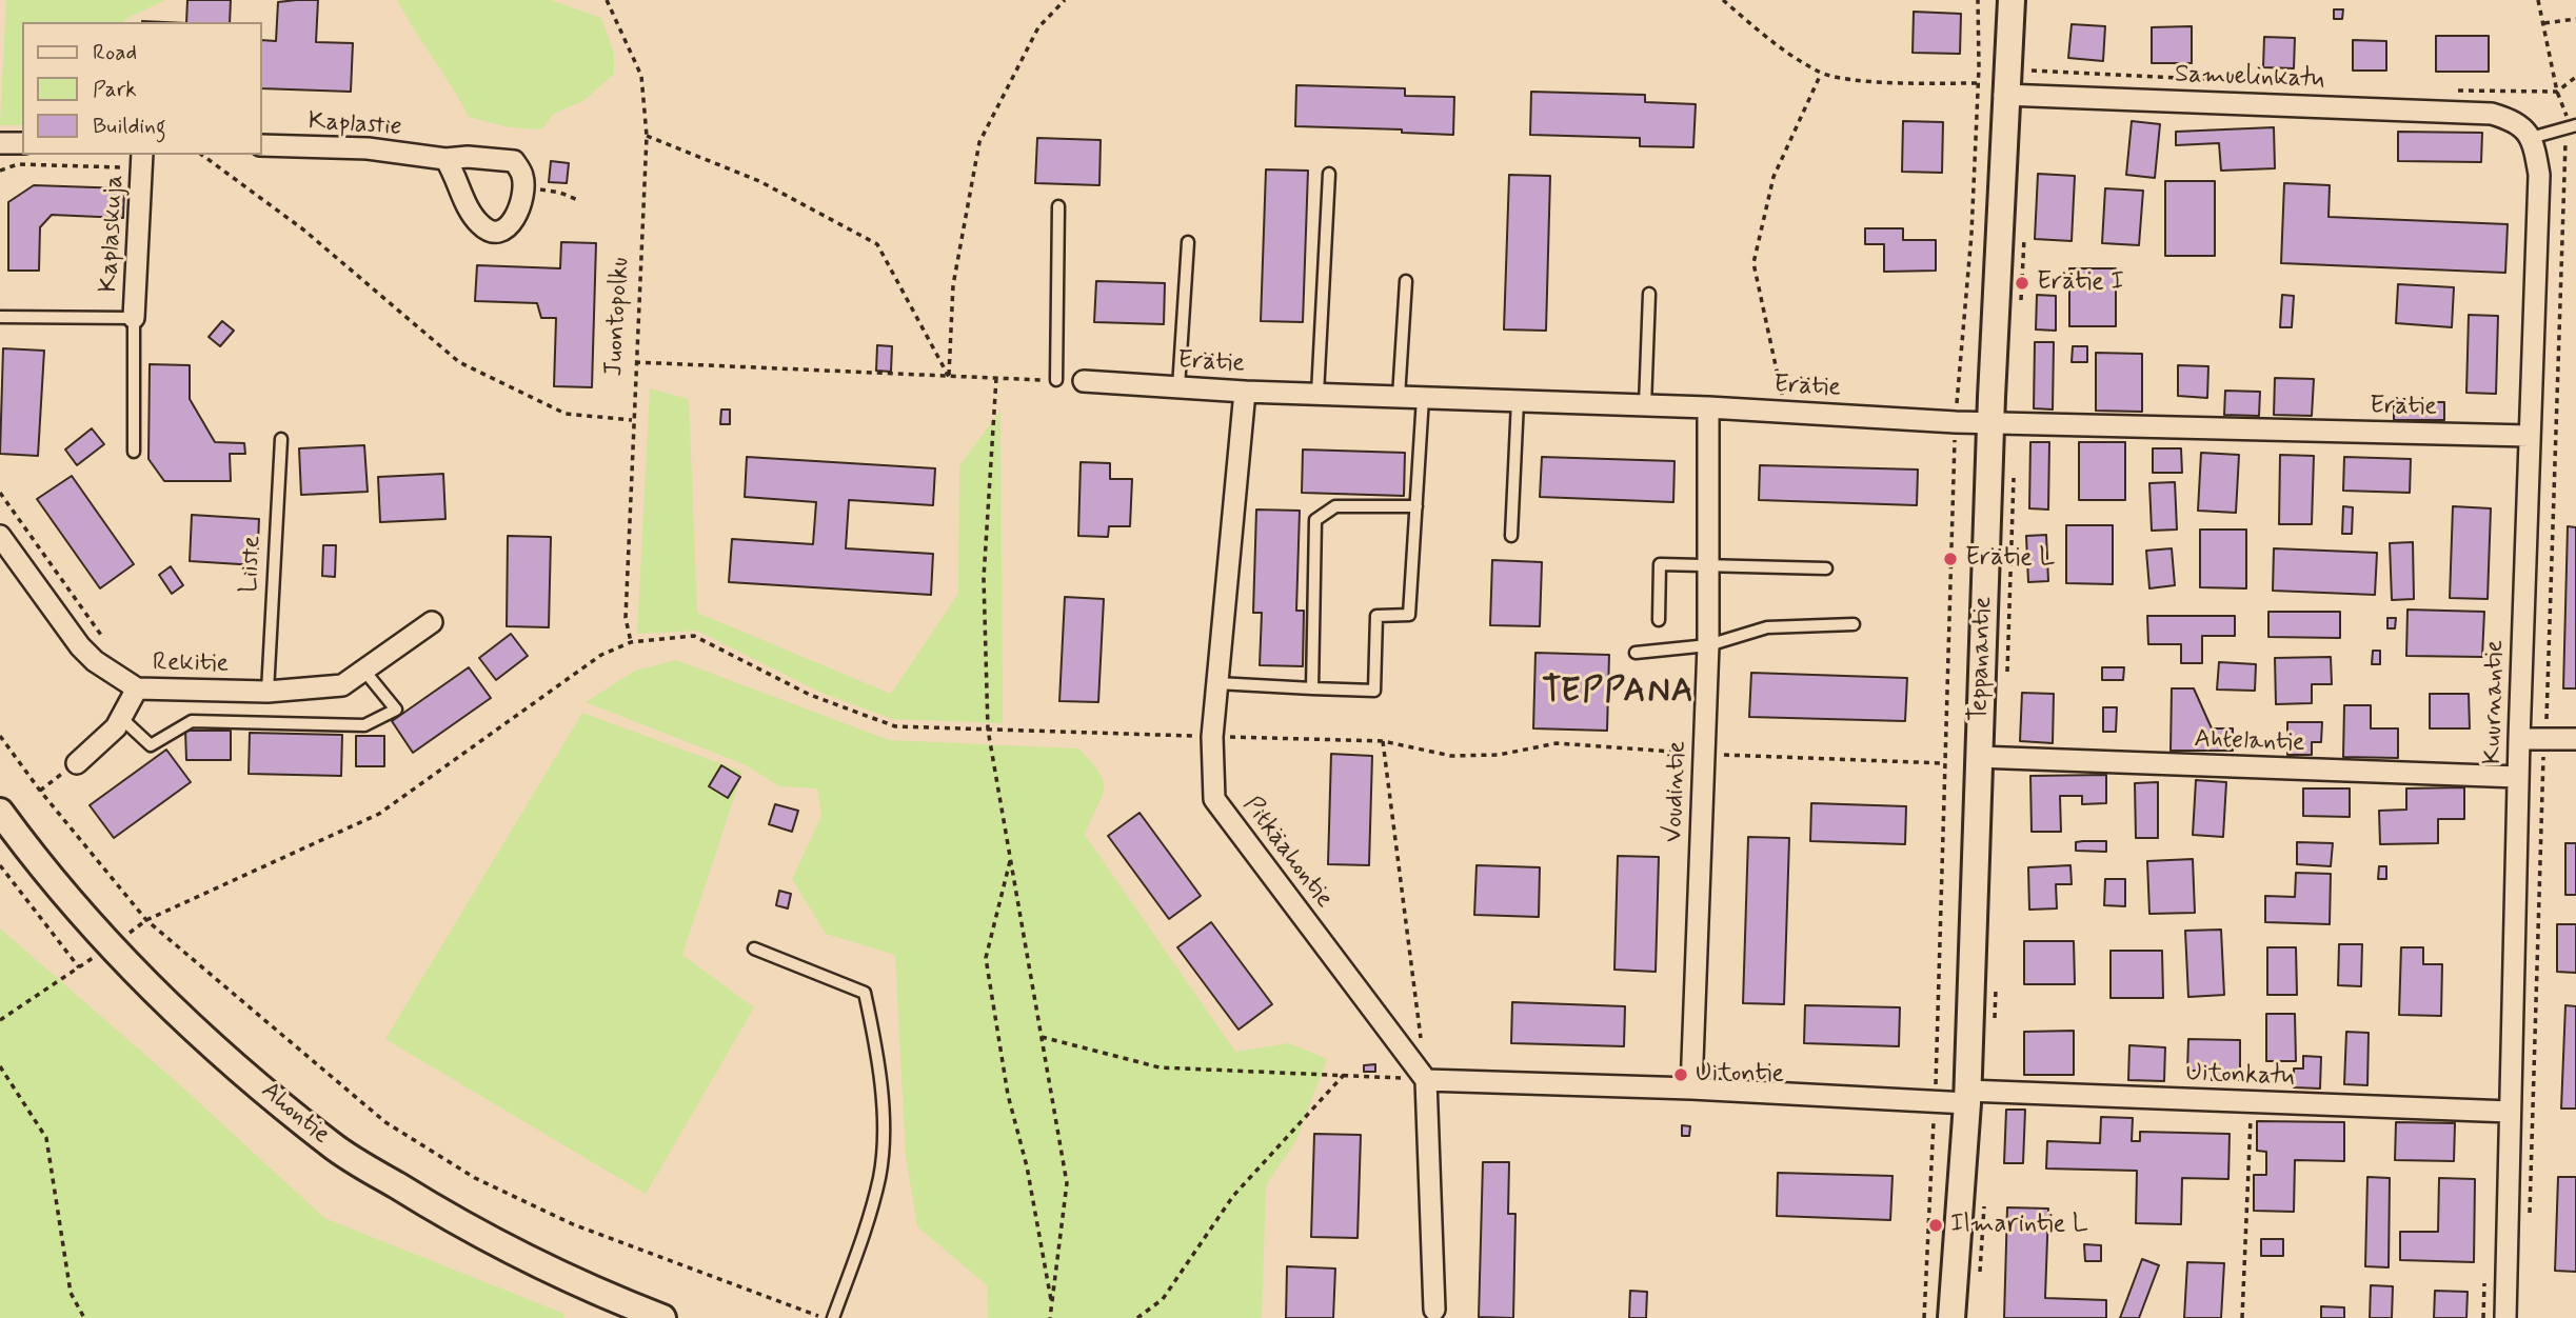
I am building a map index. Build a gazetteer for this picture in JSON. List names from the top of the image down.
{
  "streets": {
    "street": [
      "Samuelinkatu",
      "Kaplastie",
      "Kaplaskuja",
      "Erätie",
      "Teppanantie",
      "Rekitie",
      "Kuurnantie",
      "Ahtelantie",
      "Voudintie",
      "Pitkäahontie",
      "Uitonkatu",
      "Ahontie"
    ],
    "lane": ["Liiste"],
    "path": ["Juontopolku"]
  },
  "crossings": [
    ["Samuelinkatu", "Teppanantie"],
    ["Samuelinkatu", "Kuurnantie"],
    ["Erätie", "Teppanantie"],
    ["Erätie", "Kuurnantie"],
    ["Erätie", "Voudintie"],
    ["Erätie", "Pitkäahontie"],
    ["Liiste", "Rekitie"],
    ["Teppanantie", "Ahtelantie"],
    ["Teppanantie", "Uitonkatu"],
    ["Kuurnantie", "Ahtelantie"],
    ["Kuurnantie", "Uitonkatu"]
  ],
  "districts": ["TEPPANA"],
  "places": [
    "Erätie I",
    "Erätie L",
    "Uitontie",
    "Ilmarintie L"
  ],
  "legend": ["Road", "Park", "Building"]
}
